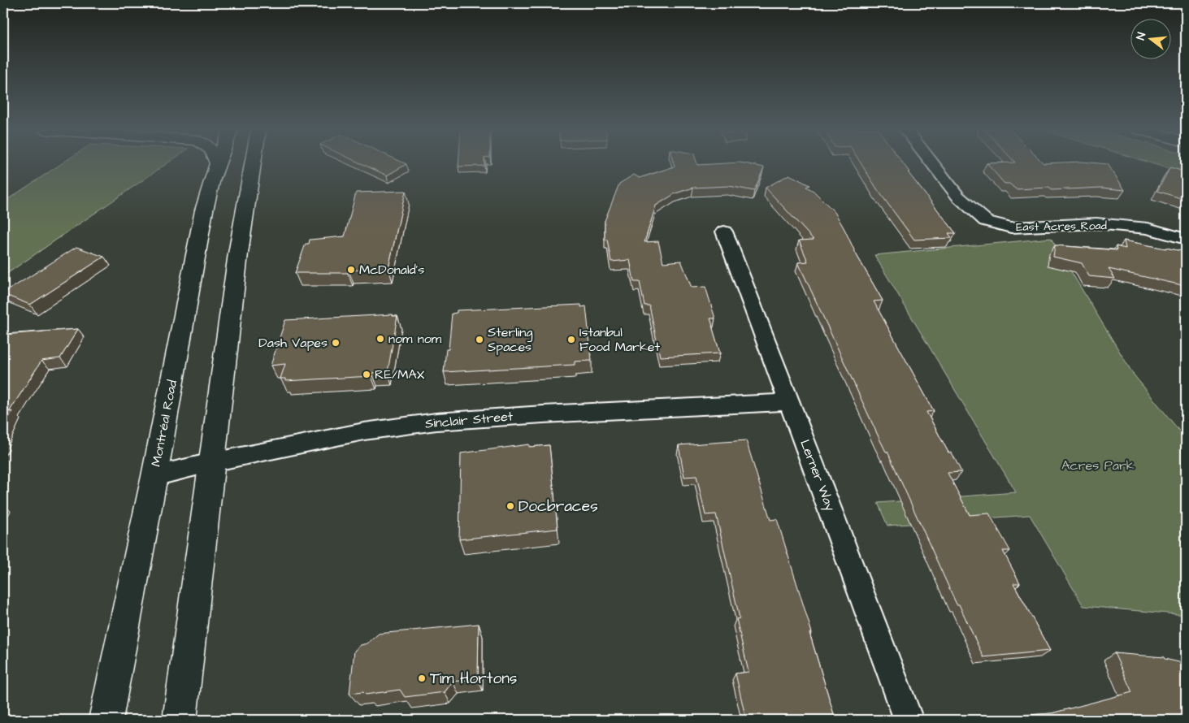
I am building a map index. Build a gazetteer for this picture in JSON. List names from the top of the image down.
{
  "streets": {
    "main road": ["Montréal Road"],
    "street": ["East Acres Road", "Sinclair Street", "Lerner Way"]
  },
  "crossings": [
    ["Sinclair Street", "Montréal Road"],
    ["Sinclair Street", "Lerner Way"]
  ],
  "parks": ["Acres Park"],
  "places": [
    "McDonald's",
    "nom nom",
    "Sterling Spaces",
    "Istanbul Food Market",
    "Dash Vapes",
    "RE/MAX",
    "Docbraces",
    "Tim Hortons"
  ],
  "north": "left"
}
